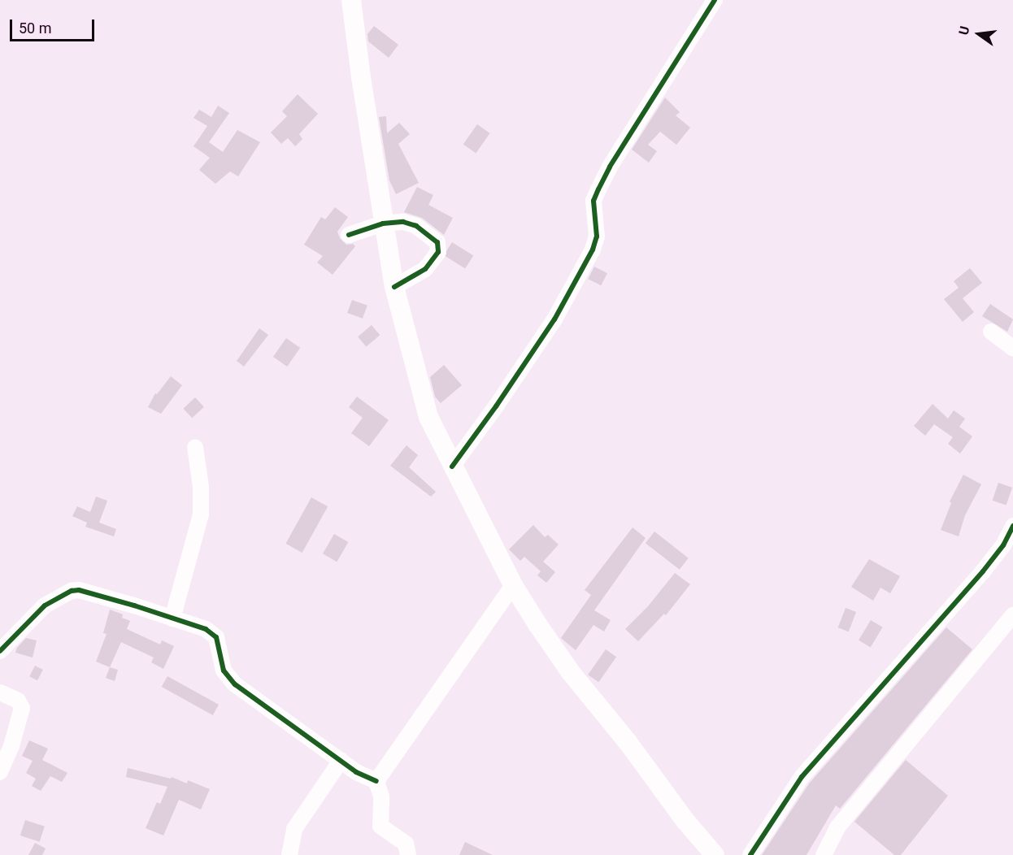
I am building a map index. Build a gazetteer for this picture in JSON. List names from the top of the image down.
{
  "scale_bar": "50 m",
  "north": "left"
}
